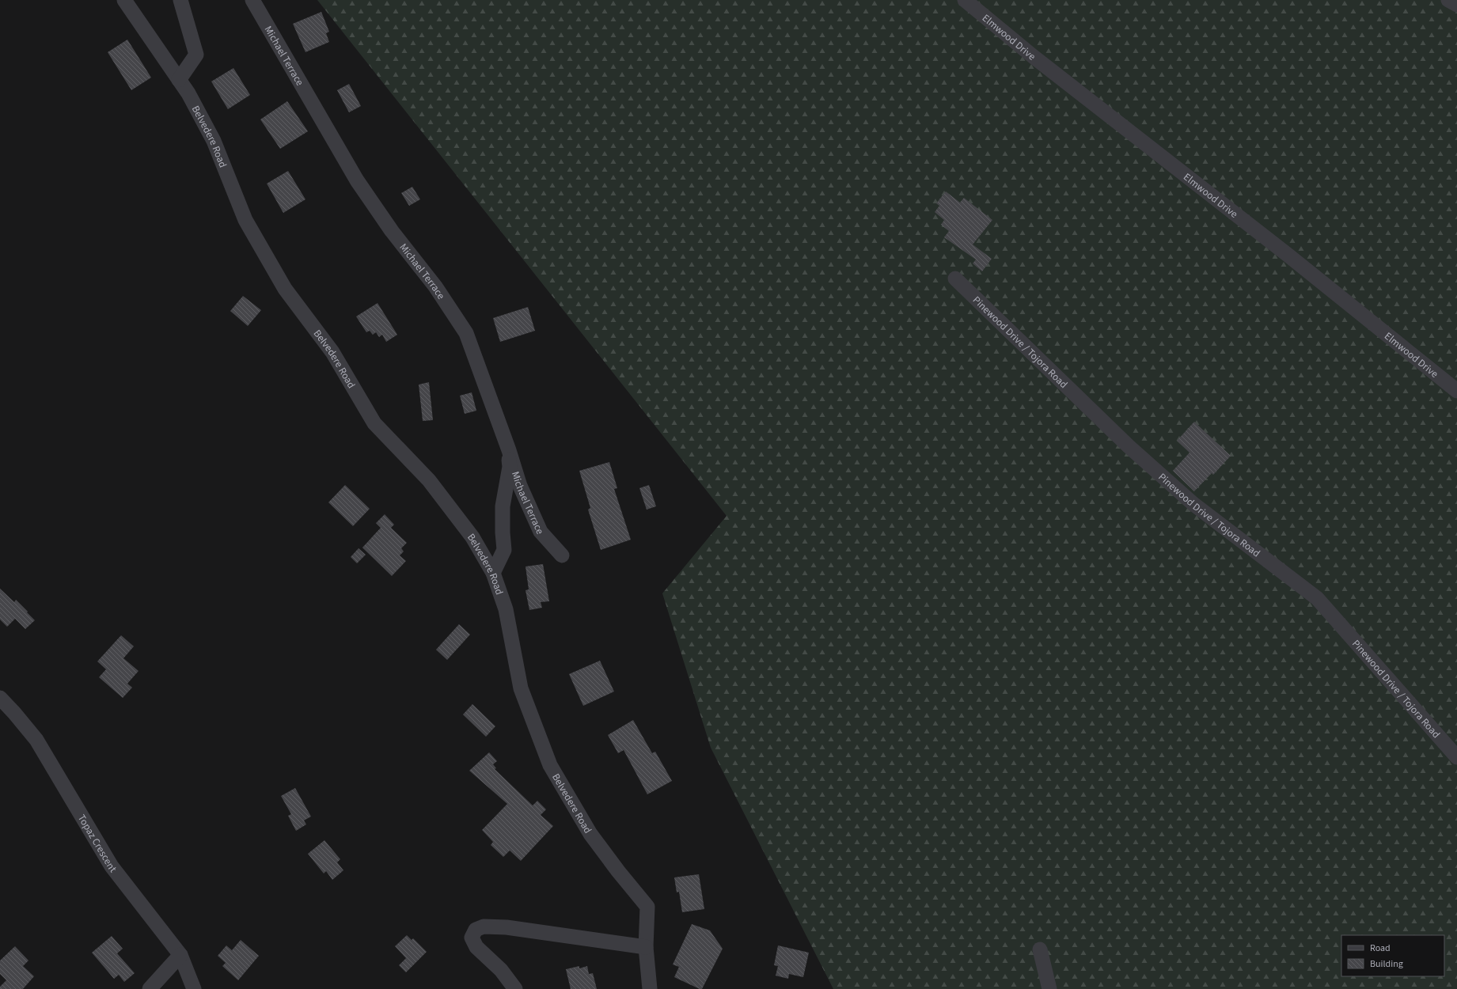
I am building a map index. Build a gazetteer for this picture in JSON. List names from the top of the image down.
{
  "streets": {
    "street": [
      "Elmwood Drive",
      "Michael Terrace",
      "Belvedere Road",
      "Pinewood Drive / Tojora Road",
      "Topaz Crescent"
    ]
  },
  "legend": ["Road", "Building"]
}
